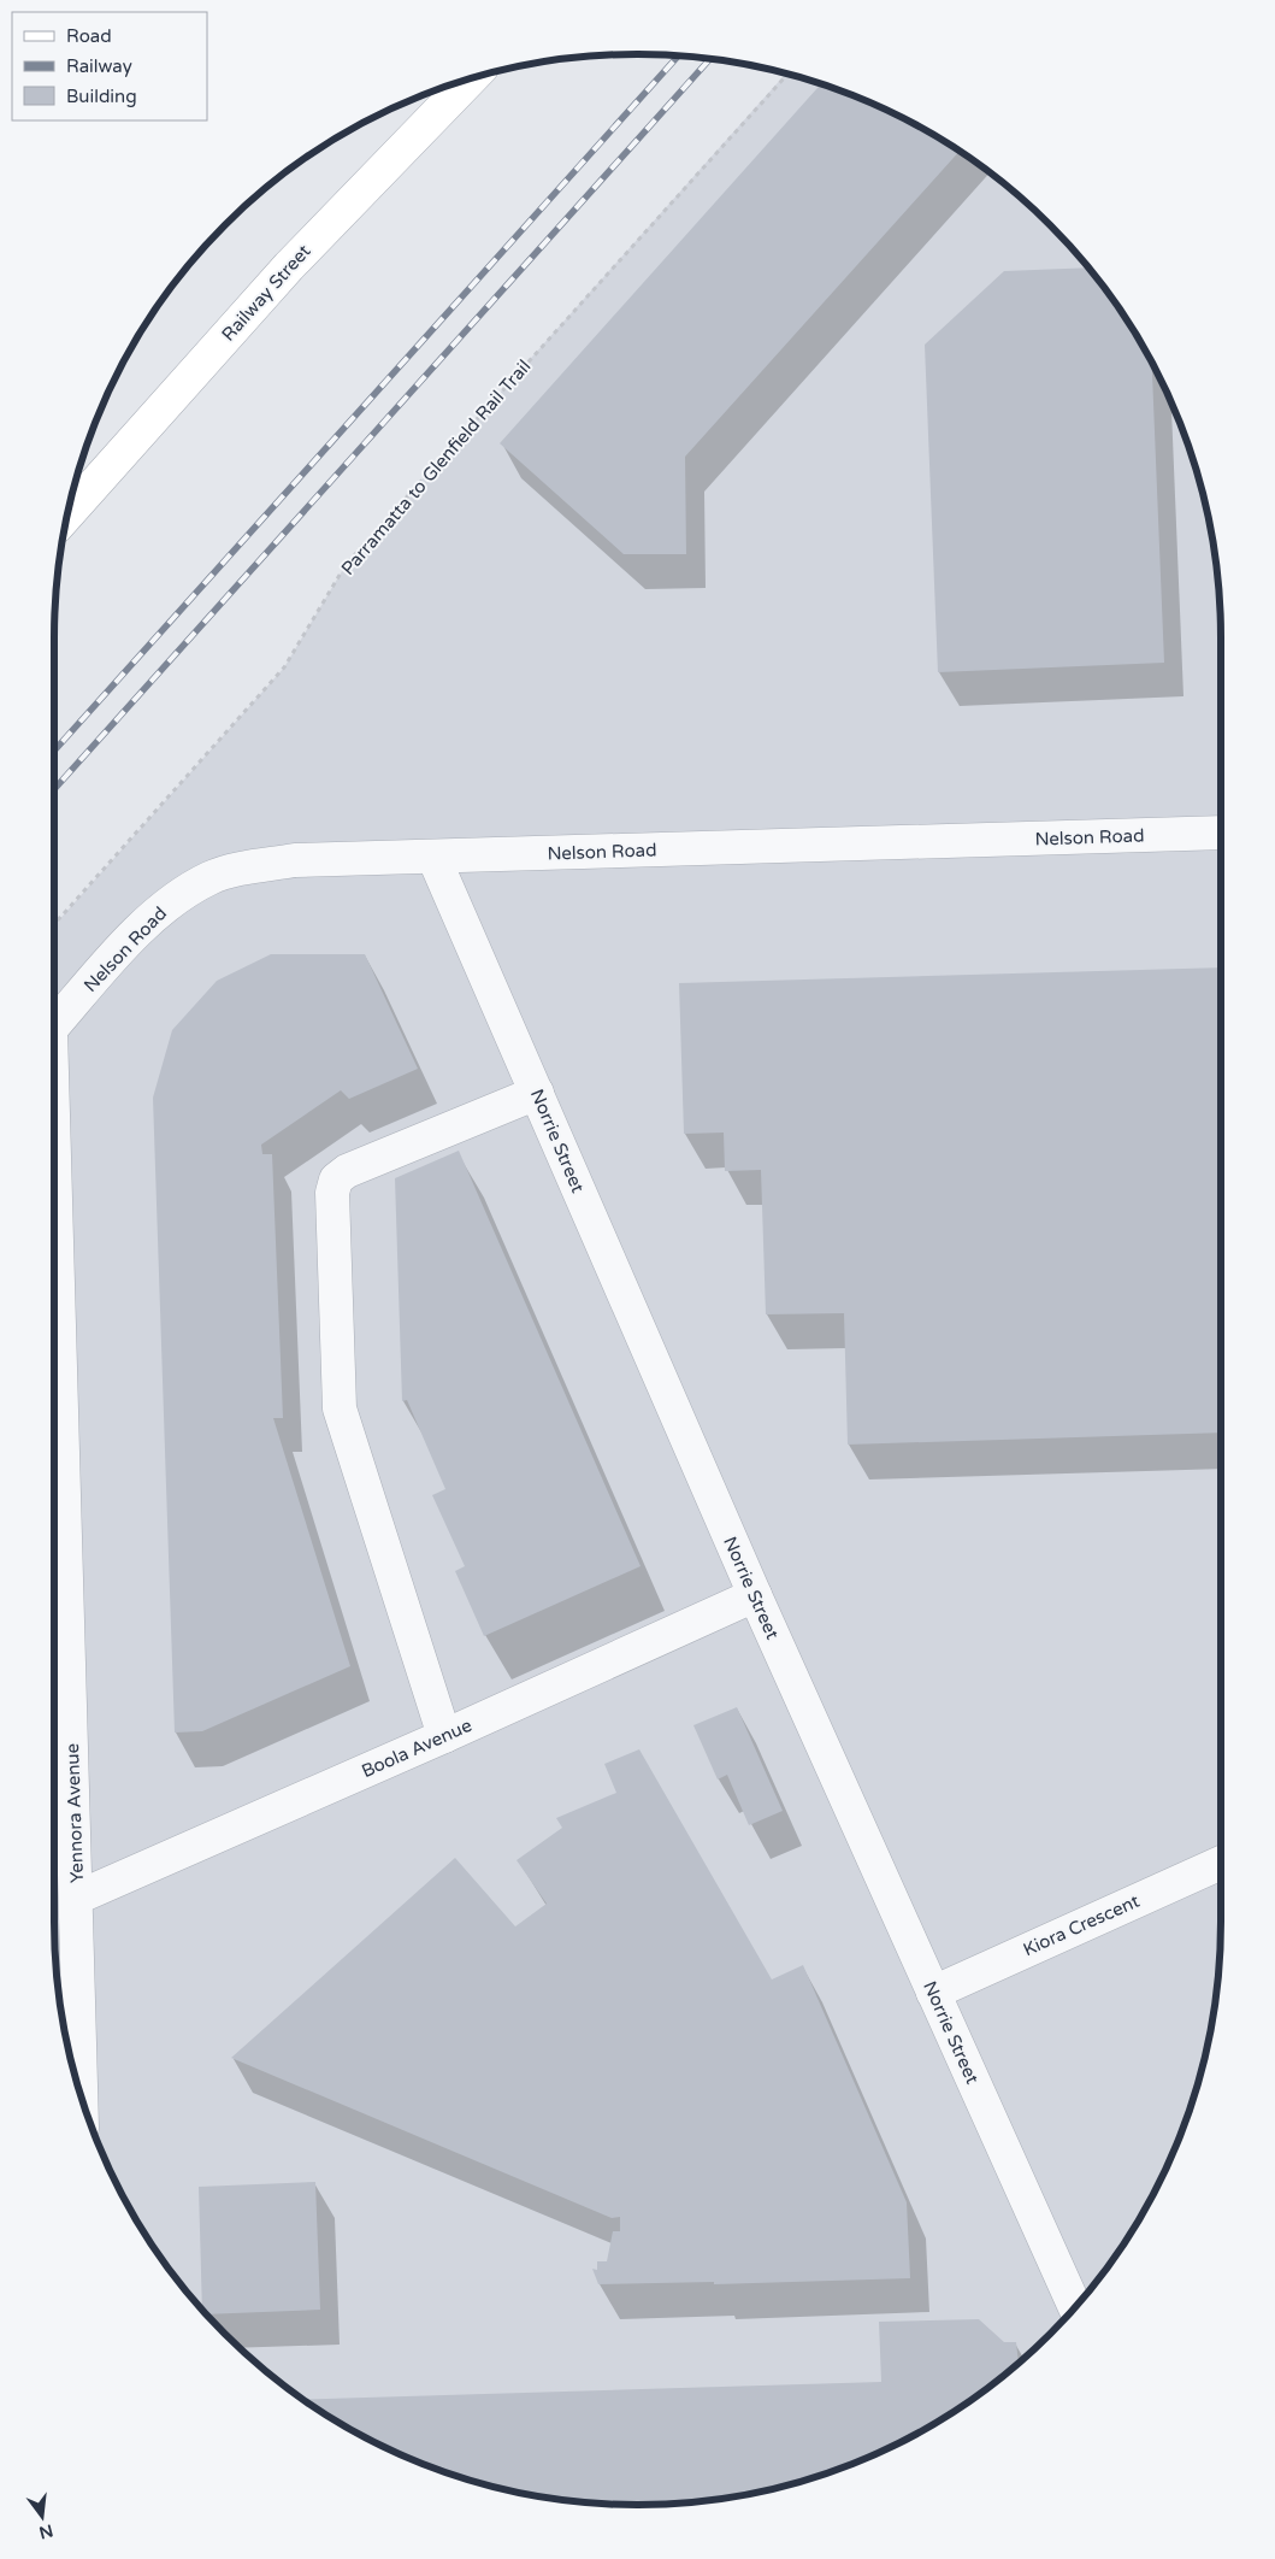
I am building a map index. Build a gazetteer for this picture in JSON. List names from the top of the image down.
{
  "streets": {
    "main road": ["Railway Street"],
    "street": [
      "Nelson Road",
      "Norrie Street",
      "Boola Avenue",
      "Yennora Avenue",
      "Kiora Crescent"
    ],
    "path": ["Parramatta to Glenfield Rail Trail"]
  },
  "crossings": [
    ["Nelson Road", "Norrie Street"],
    ["Norrie Street", "Boola Avenue"],
    ["Norrie Street", "Kiora Crescent"],
    ["Boola Avenue", "Yennora Avenue"]
  ],
  "legend": ["Road", "Railway", "Building"],
  "north": "bottom"
}
